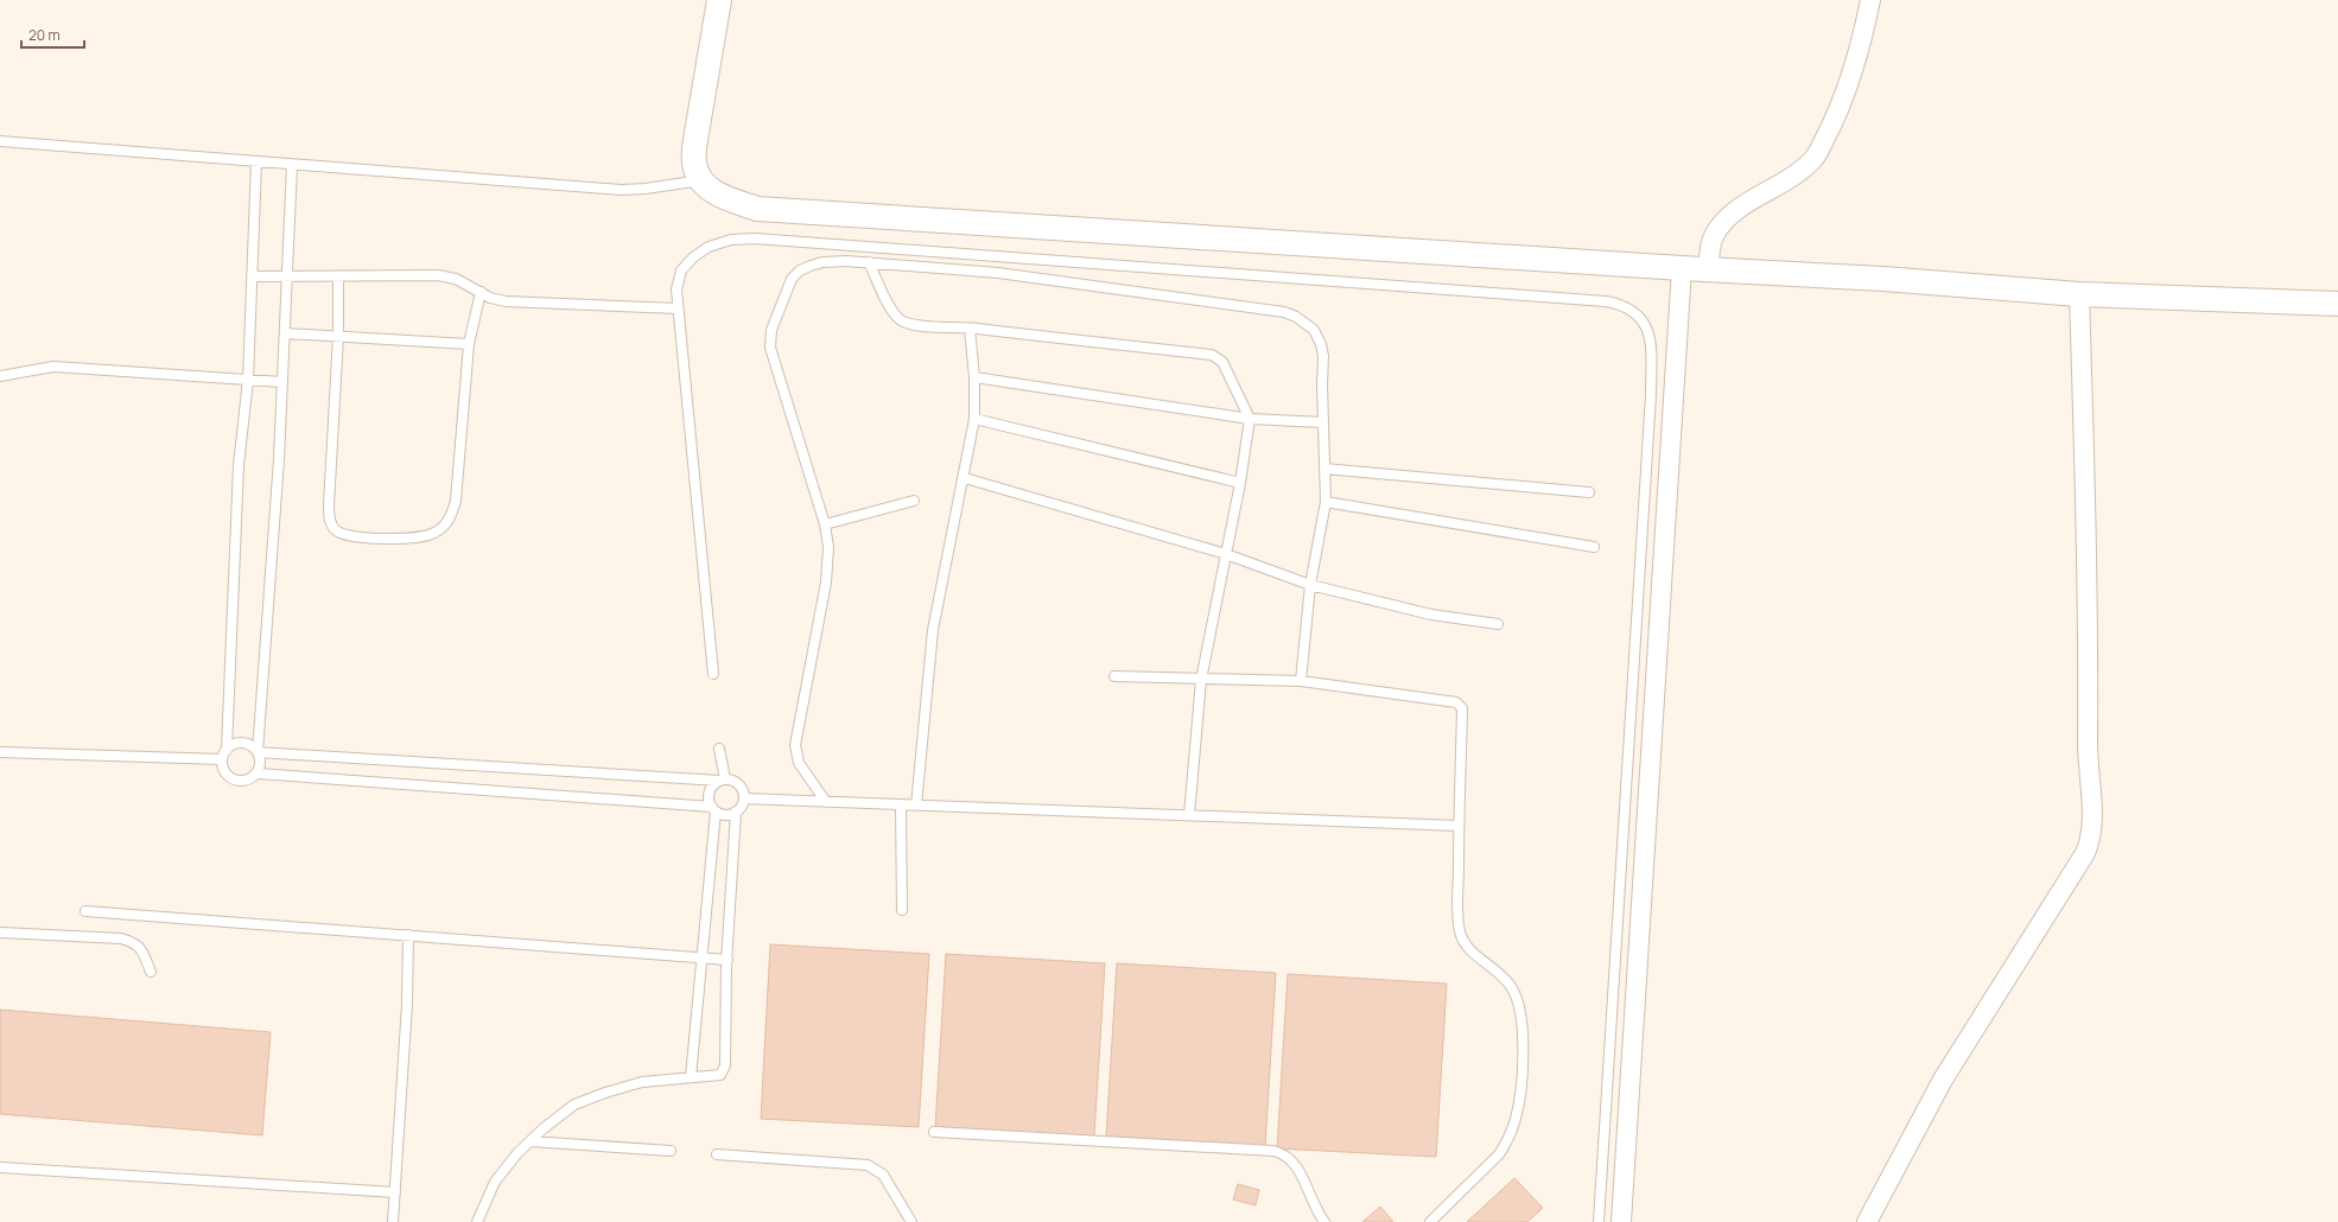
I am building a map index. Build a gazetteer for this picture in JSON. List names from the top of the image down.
{
  "scale_bar": "20 m"
}
